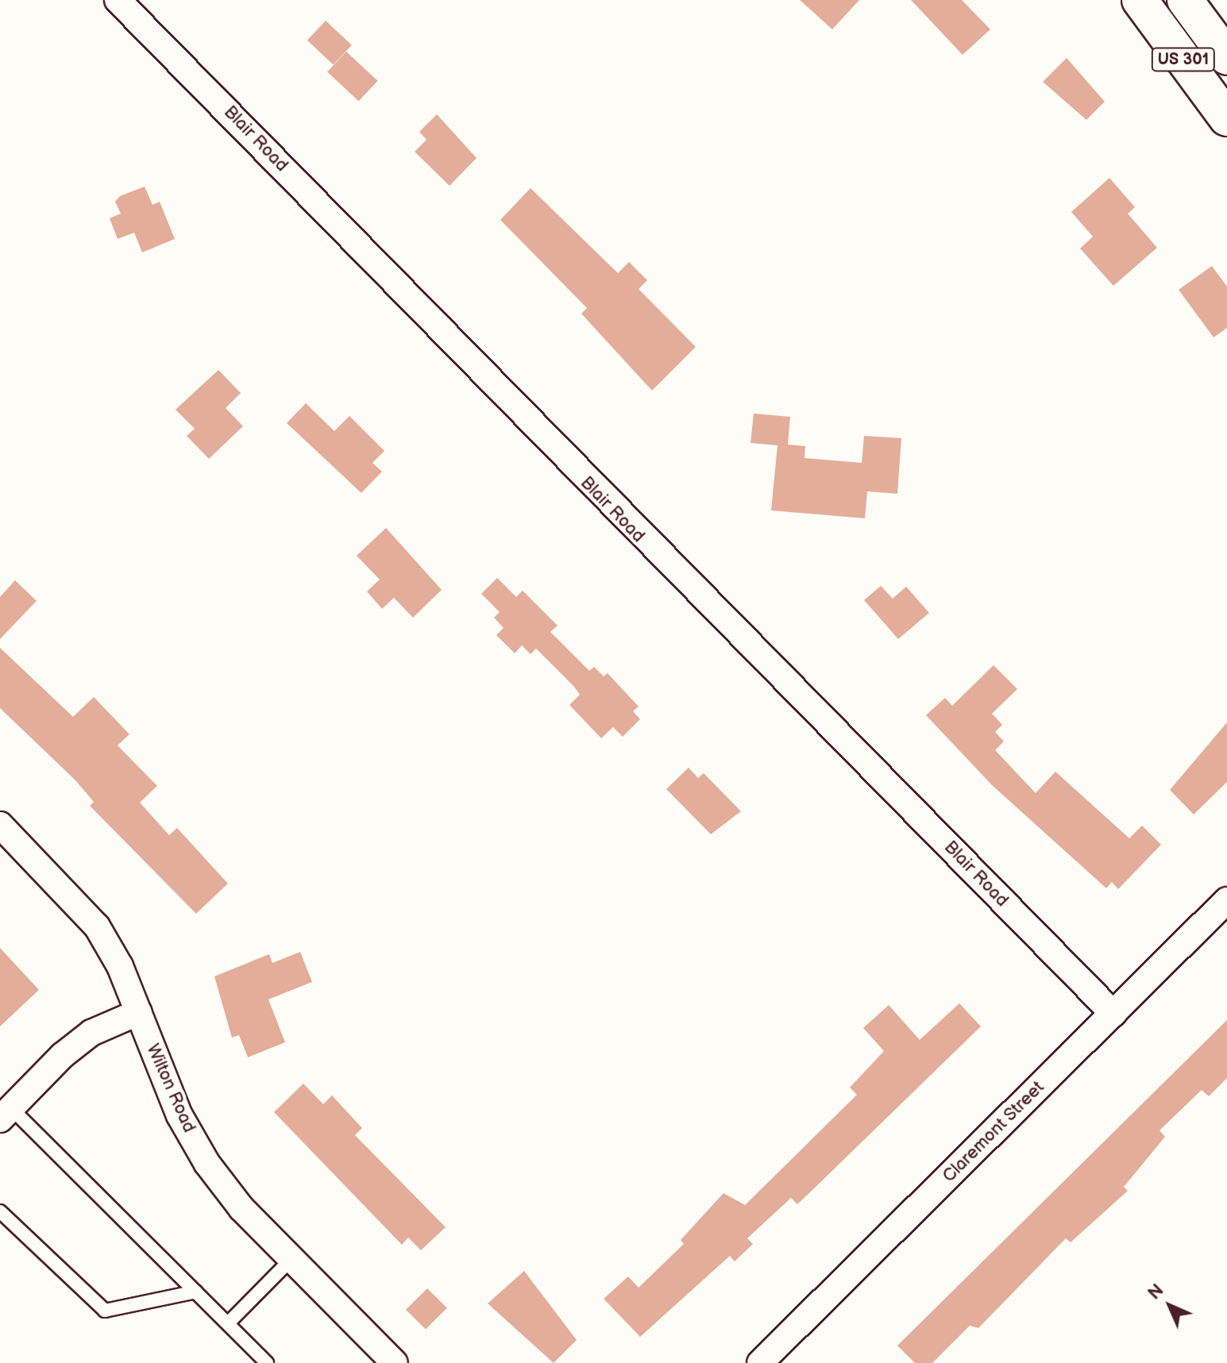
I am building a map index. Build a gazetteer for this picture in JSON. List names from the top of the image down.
{
  "streets": {
    "main road": ["US 301"],
    "street": ["Blair Road", "Wilton Road", "Claremont Street"]
  },
  "crossings": [
    ["Blair Road", "Claremont Street"]
  ],
  "north": "top left"
}
